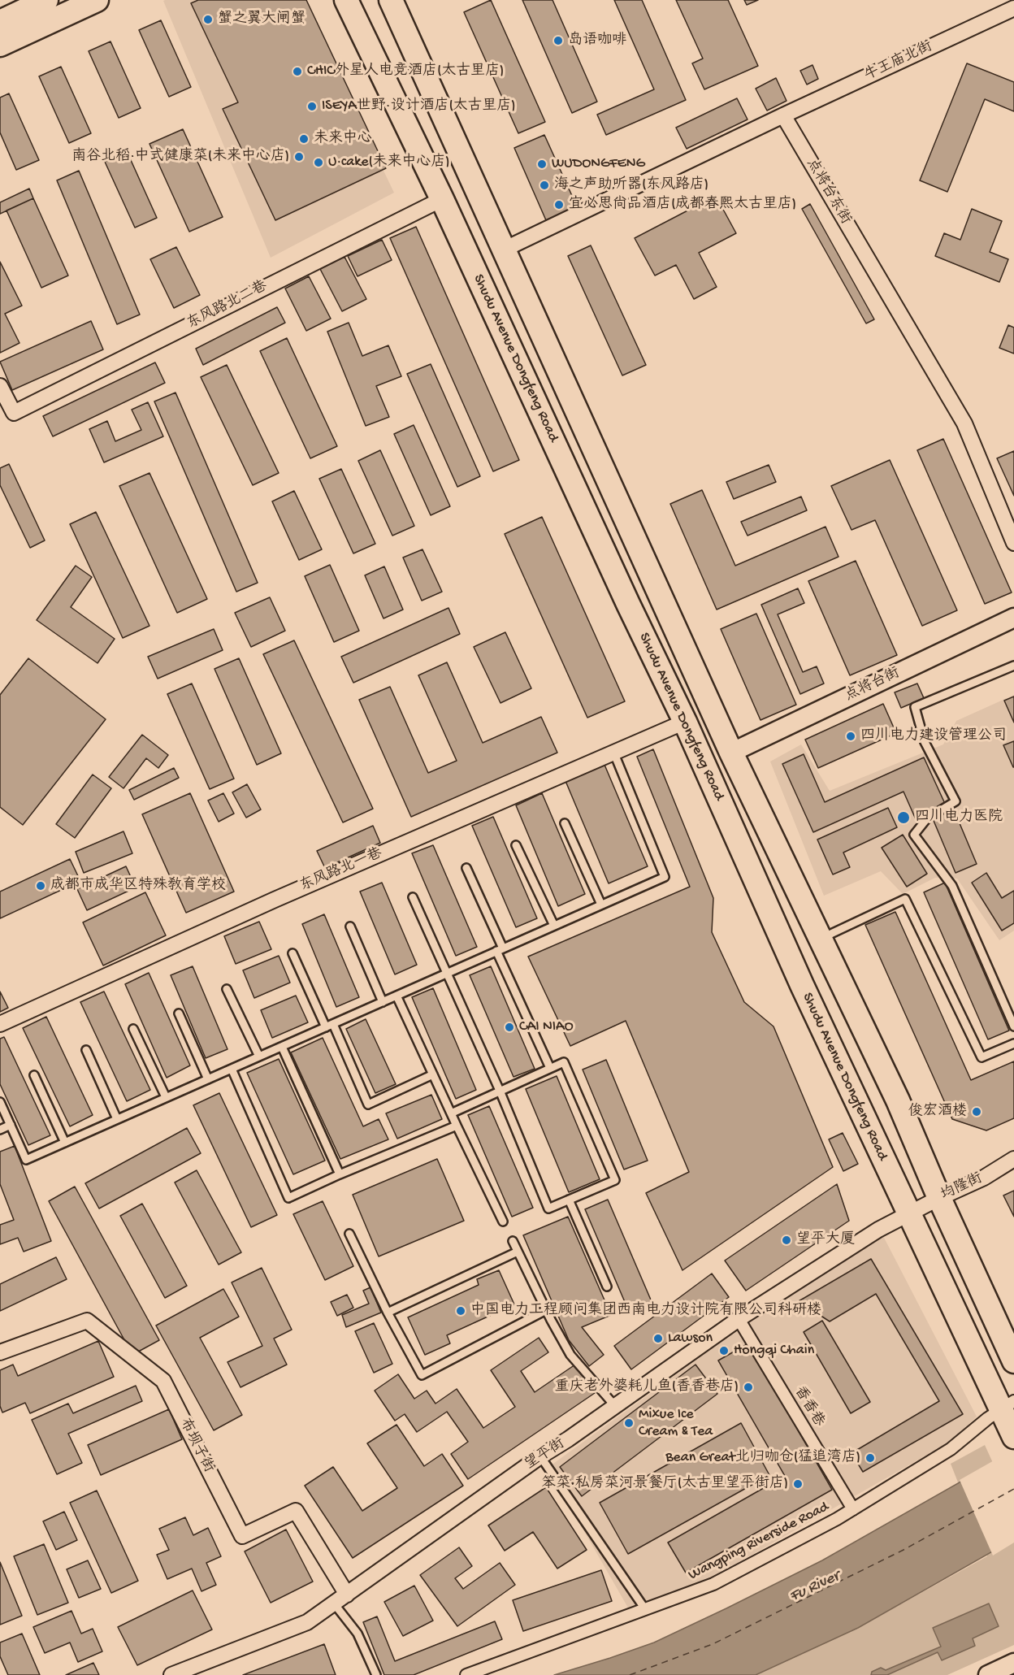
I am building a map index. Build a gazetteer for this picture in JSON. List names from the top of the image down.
{
  "streets": {
    "main road": ["Shudu Avenue Dongfeng Road"],
    "street": [
      "牛王庙北街",
      "点将台东街",
      "东风路北二巷",
      "点将台街",
      "东风路北一巷",
      "均隆街",
      "香香巷",
      "布坝子街",
      "望平街",
      "Wangping Riverside Road"
    ]
  },
  "crossings": [
    ["牛王庙北街", "点将台东街"],
    ["东风路北二巷", "Shudu Avenue Dongfeng Road"],
    ["Shudu Avenue Dongfeng Road", "点将台街"],
    ["Shudu Avenue Dongfeng Road", "东风路北一巷"],
    ["Shudu Avenue Dongfeng Road", "均隆街"],
    ["Shudu Avenue Dongfeng Road", "望平街"],
    ["Shudu Avenue Dongfeng Road", "Wangping Riverside Road"],
    ["均隆街", "望平街"],
    ["香香巷", "望平街"],
    ["香香巷", "Wangping Riverside Road"],
    ["布坝子街", "望平街"]
  ],
  "water": ["Fu River"],
  "places": [
    "蟹之翼大闸蟹",
    "岛语咖啡",
    "CHIC外星人电竞酒店(太古里店)",
    "ISEYA世野·设计酒店(太古里店)",
    "未来中心",
    "南谷北稻·中式健康菜(未来中心店)",
    "U·cake(未来中心店)",
    "WUDONGFENG",
    "海之声助听器(东风路店)",
    "宜必思尚品酒店(成都春熙太古里店)",
    "四川电力建设管理公司",
    "四川电力医院",
    "成都市成华区特殊教育学校",
    "CAI NIAO",
    "俊宏酒楼",
    "望平大厦",
    "中国电力工程顾问集团西南电力设计院有限公司科研楼",
    "Lawson",
    "Hongqi Chain",
    "重庆老外婆耗儿鱼(香香巷店)",
    "Mixue Ice Cream & Tea",
    "Bean Great北归咖仓(猛追湾店)",
    "笨菜·私房菜河景餐厅(太古里望平街店)"
  ]
}
